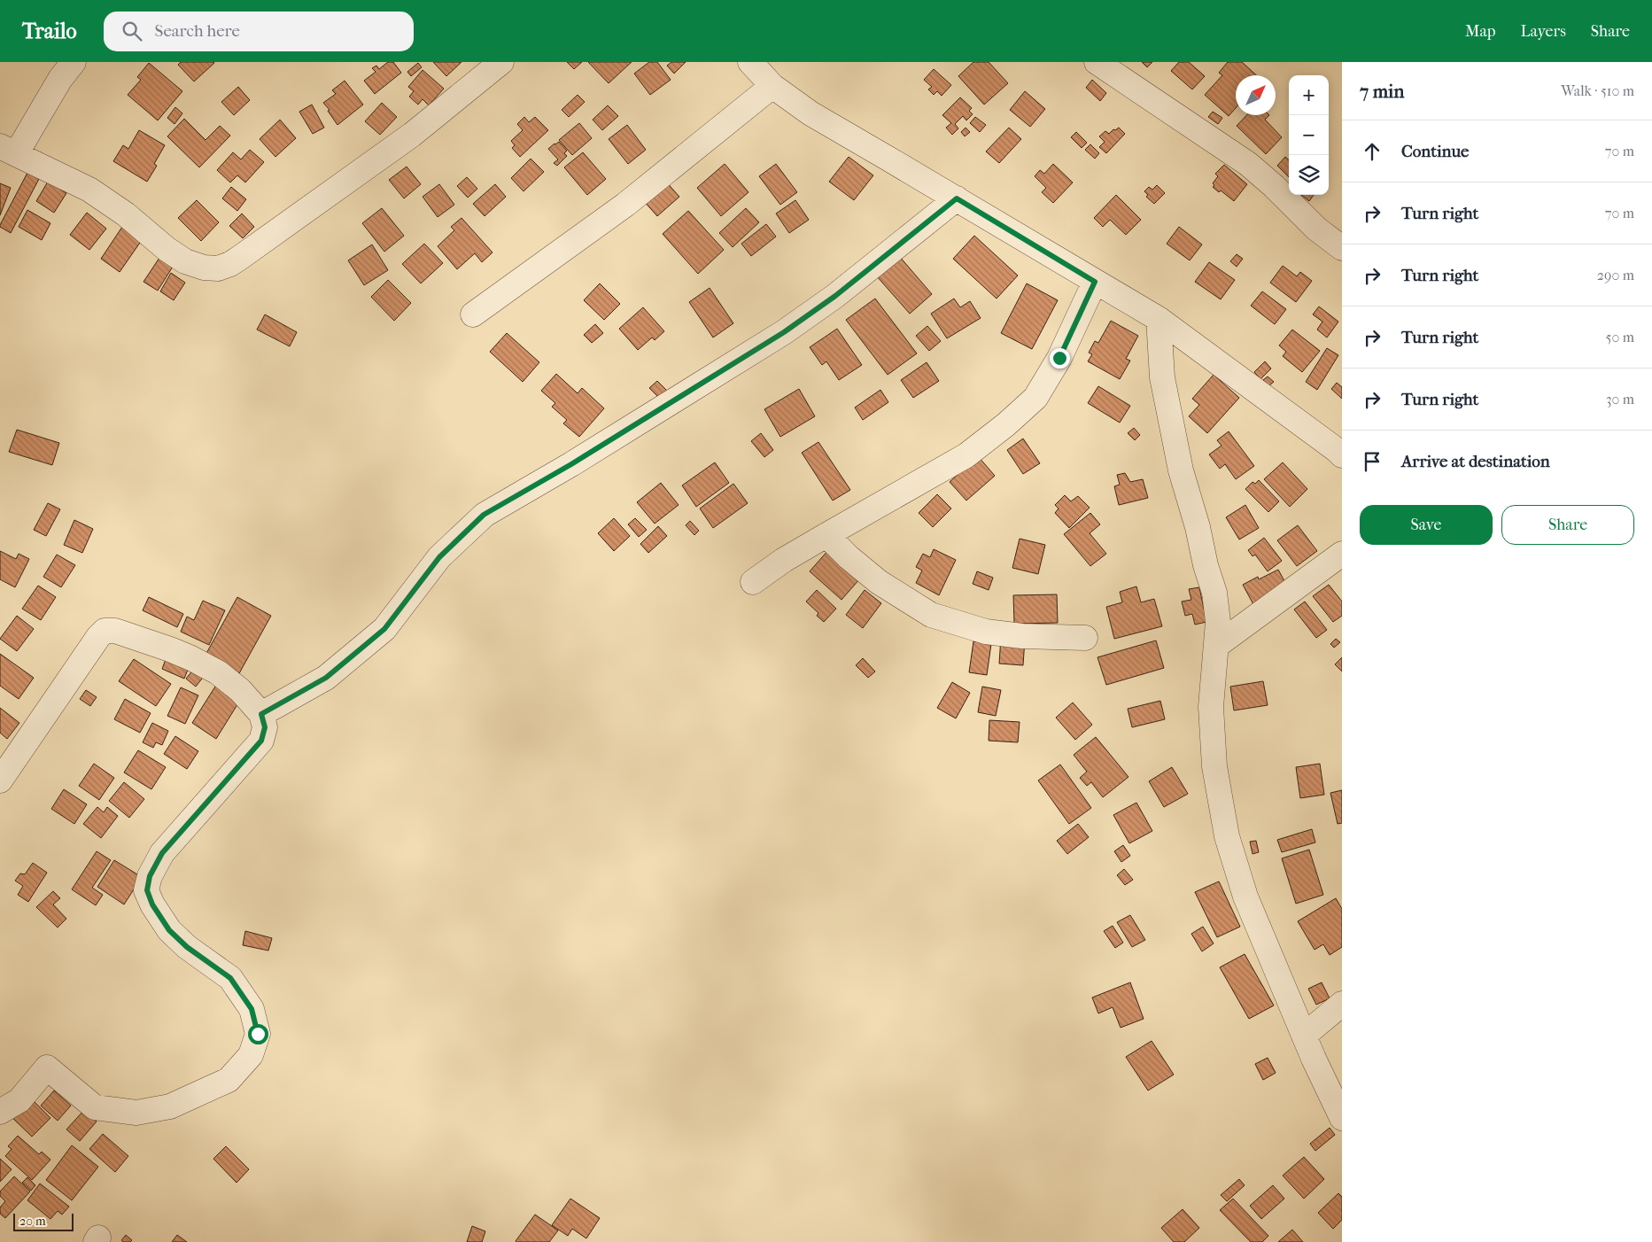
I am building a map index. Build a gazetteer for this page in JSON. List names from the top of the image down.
{
  "scale_bar": "20 m",
  "north": "top right",
  "page": {
    "header": "Trailo",
    "search": "Search here",
    "nav": ["Map", "Layers", "Share"],
    "heading": ["7 min", "Walk · 510 m"],
    "map_buttons": ["+", "−"],
    "list": [
      ["Continue", "70 m"],
      ["Turn right", "70 m"],
      ["Turn right", "290 m"],
      ["Turn right", "50 m"],
      ["Turn right", "30 m"],
      "Arrive at destination"
    ],
    "buttons": ["Save", "Share"],
    "scale": "20 m"
  }
}
